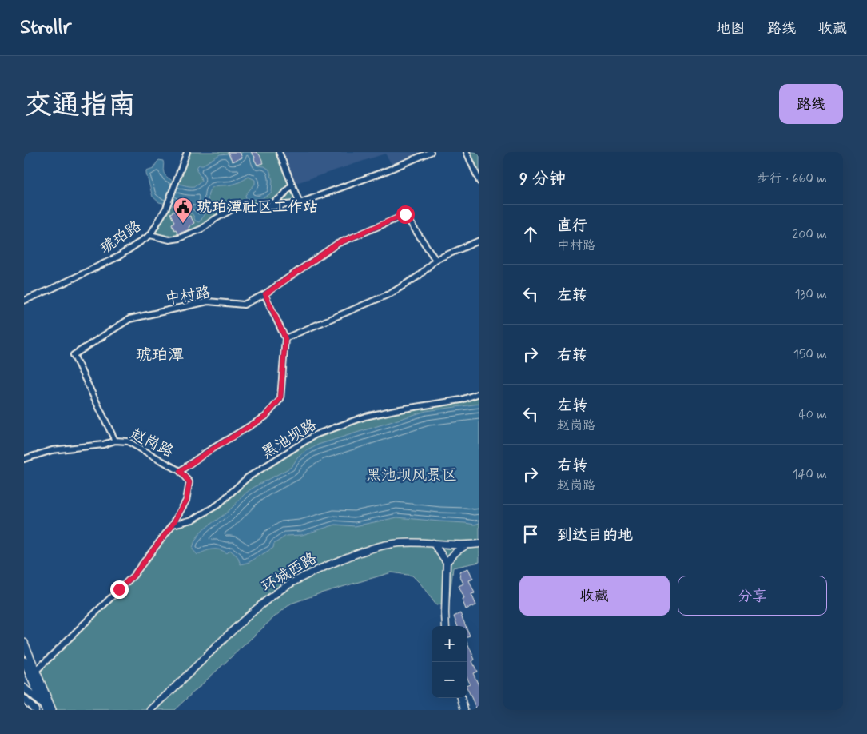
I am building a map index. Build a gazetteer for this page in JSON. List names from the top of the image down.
{
  "streets": {
    "street": [
      "琥珀路",
      "中村路",
      "黑池坝路",
      "赵岗路",
      "环城西路"
    ]
  },
  "crossings": [
    ["中村路", "赵岗路"],
    ["黑池坝路", "赵岗路"]
  ],
  "districts": ["琥珀潭"],
  "parks": ["黑池坝风景区"],
  "places": {
    "public building": ["琥珀潭社区工作站"]
  },
  "page": {
    "header": "Strollr",
    "nav": ["地图", "路线", "收藏"],
    "buttons": [
      "路线",
      ["收藏", "分享"]
    ],
    "title": "交通指南",
    "heading": ["9 分钟", "步行 · 660 m"],
    "list": [
      ["直行", "中村路", "200 m"],
      ["左转", "130 m"],
      ["右转", "150 m"],
      ["左转", "赵岗路", "40 m"],
      ["右转", "赵岗路", "140 m"],
      "到达目的地"
    ],
    "map_buttons": ["+", "−"]
  }
}
